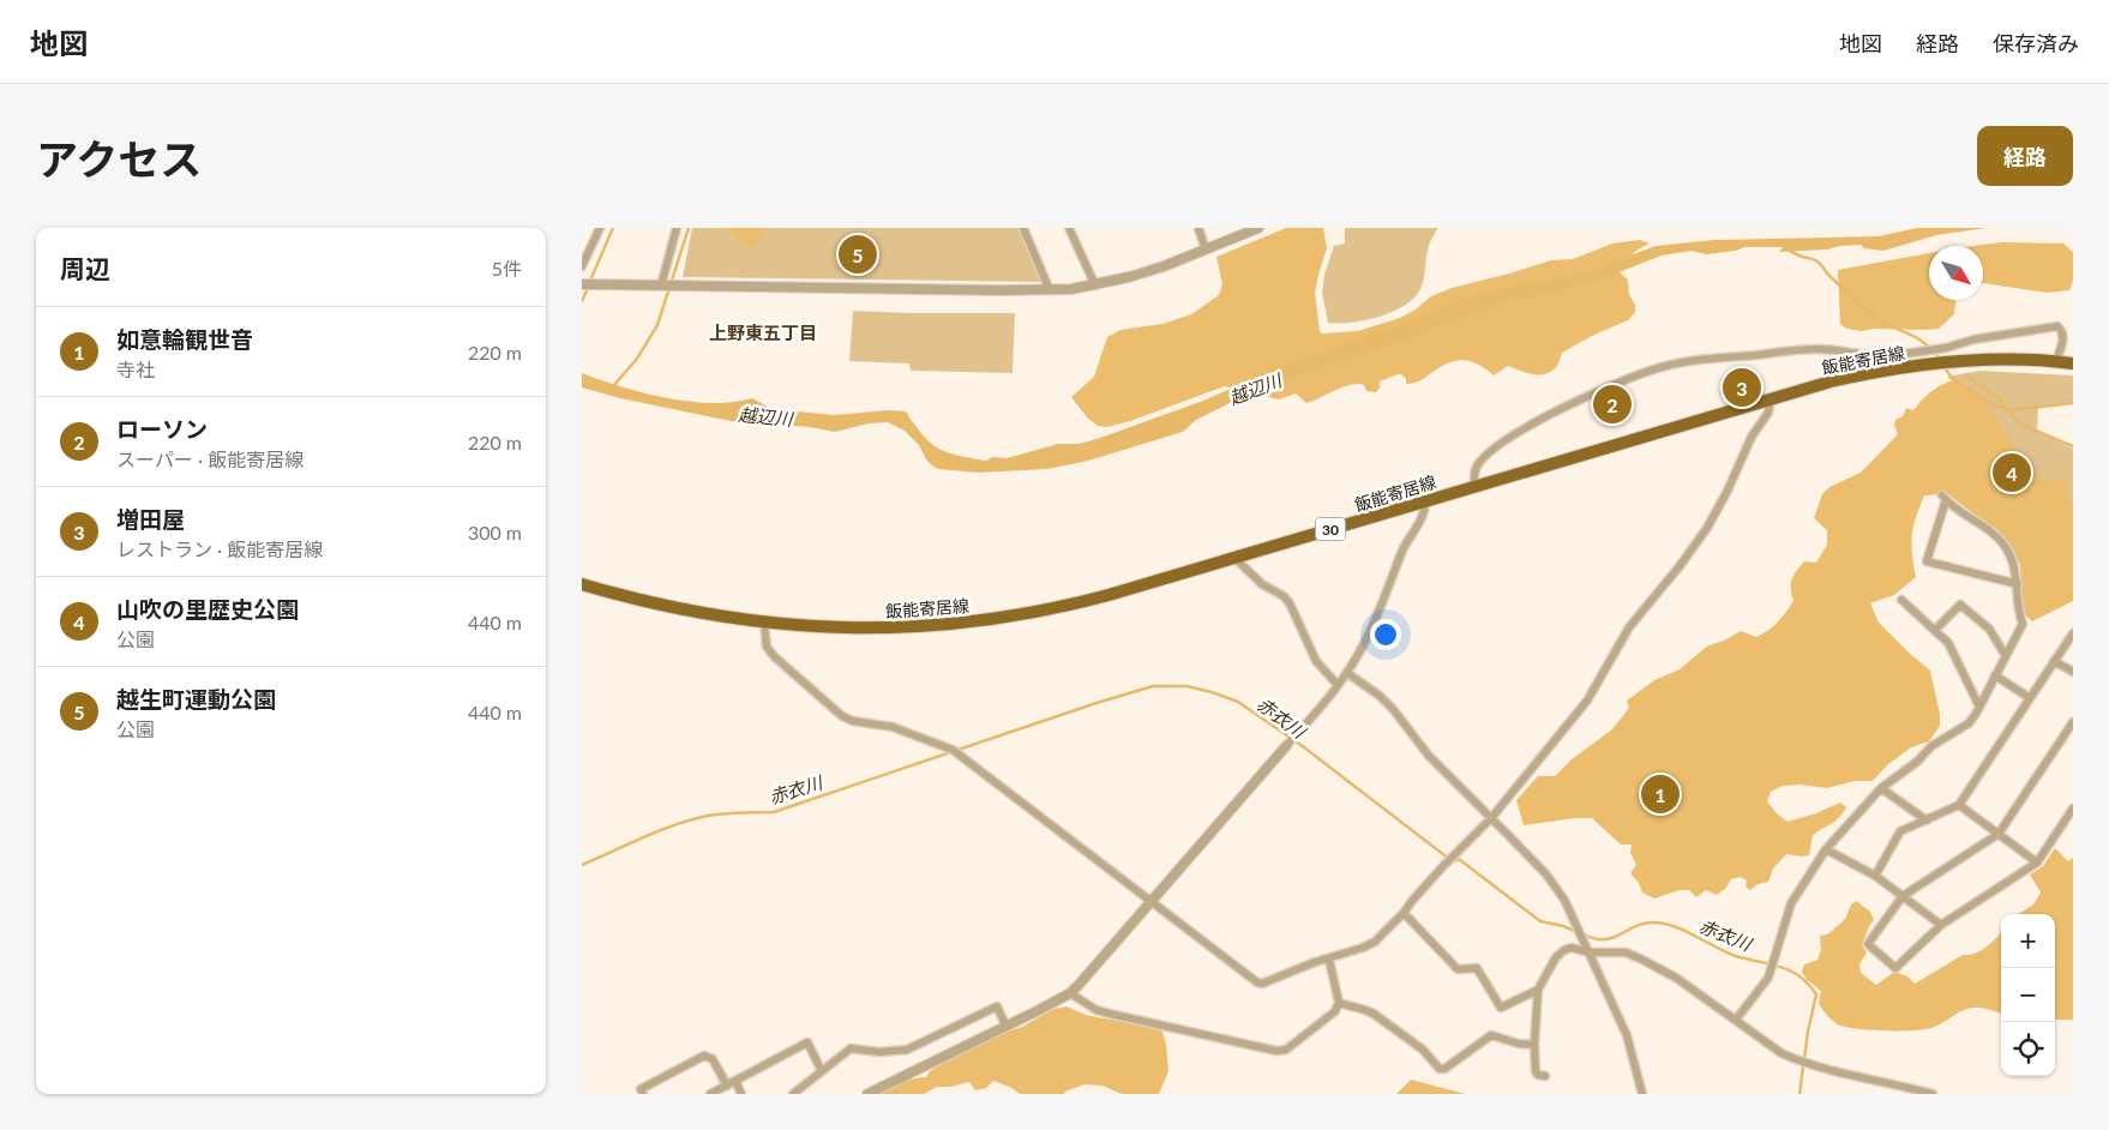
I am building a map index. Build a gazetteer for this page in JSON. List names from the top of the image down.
{
  "streets": {
    "main road": ["飯能寄居線", "30"]
  },
  "districts": ["上野東五丁目"],
  "water": ["越辺川", "赤衣川"],
  "north": "bottom right",
  "page": {
    "header": "地図",
    "nav": ["地図", "経路", "保存済み"],
    "title": "アクセス",
    "buttons": "経路",
    "heading": ["周辺", "5件"],
    "pins": [
      "5",
      "3",
      "2",
      "4",
      "1"
    ],
    "list": [
      {
        "mark": "1",
        "name": "如意輪観世音",
        "note": "寺社",
        "value": "220 m"
      },
      {
        "mark": "2",
        "name": "ローソン",
        "note": "スーパー · 飯能寄居線",
        "value": "220 m"
      },
      {
        "mark": "3",
        "name": "増田屋",
        "note": "レストラン · 飯能寄居線",
        "value": "300 m"
      },
      {
        "mark": "4",
        "name": "山吹の里歴史公園",
        "note": "公園",
        "value": "440 m"
      },
      {
        "mark": "5",
        "name": "越生町運動公園",
        "note": "公園",
        "value": "440 m"
      }
    ],
    "map_buttons": ["+", "−"]
  }
}
